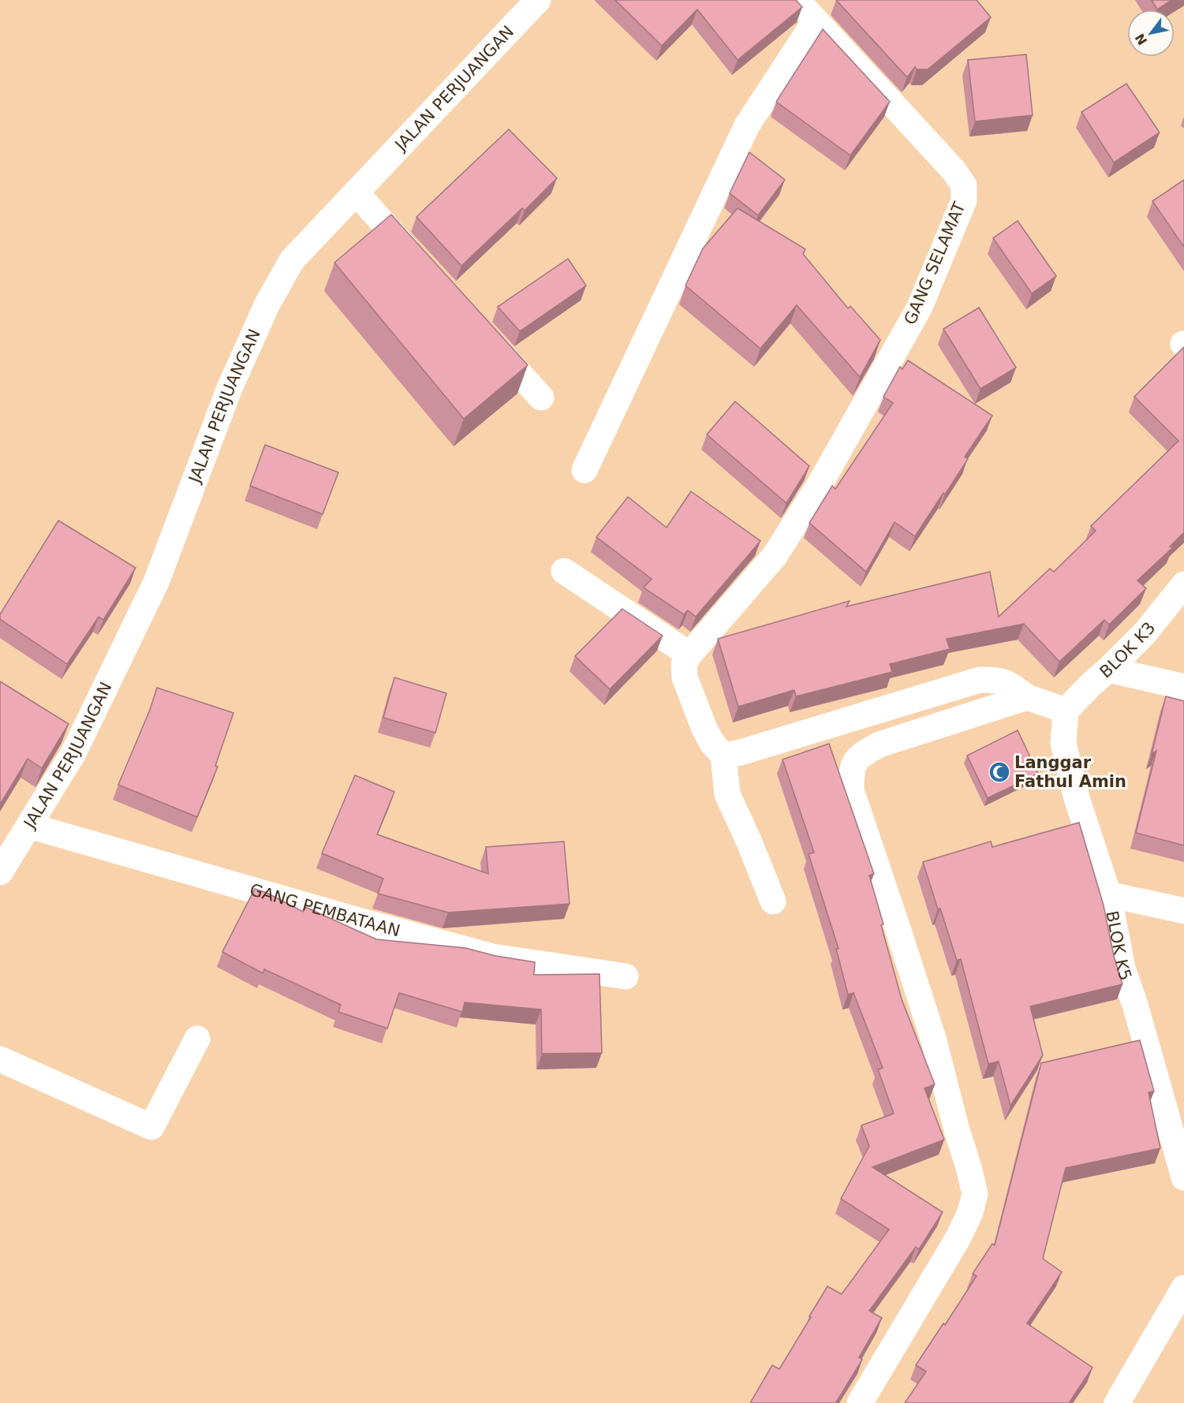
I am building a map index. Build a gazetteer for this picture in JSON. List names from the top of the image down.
{
  "streets": {
    "street": [
      "JALAN PERJUANGAN",
      "GANG SELAMAT",
      "BLOK K3",
      "GANG PEMBATAAN",
      "BLOK K5"
    ]
  },
  "crossings": [
    ["JALAN PERJUANGAN", "GANG PEMBATAAN"],
    ["BLOK K3", "BLOK K5"]
  ],
  "places": {
    "mosque": ["Langgar Fathul Amin"]
  },
  "north": "bottom left"
}
